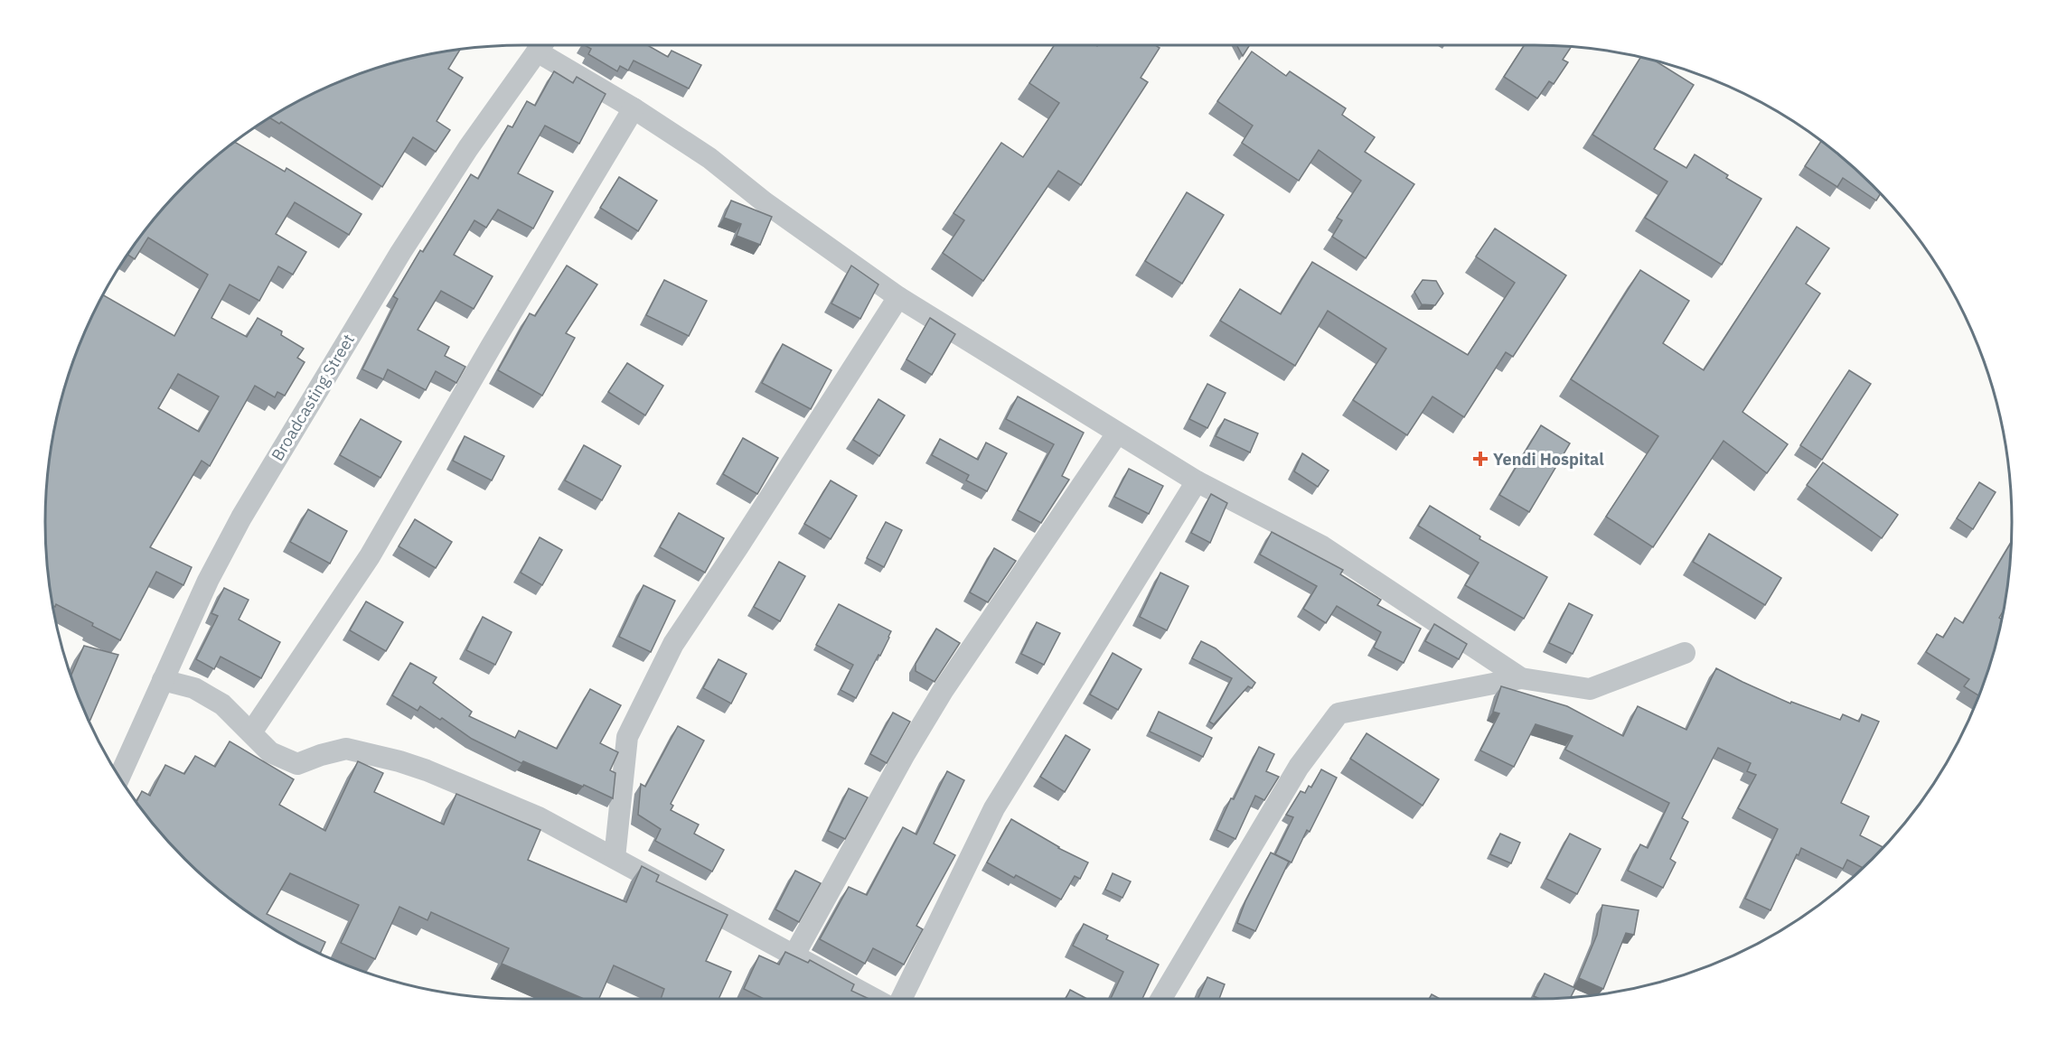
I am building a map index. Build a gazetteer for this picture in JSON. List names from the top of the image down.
{
  "streets": {
    "street": ["Broadcasting Street"]
  },
  "places": {
    "health": ["Yendi Hospital"]
  }
}
